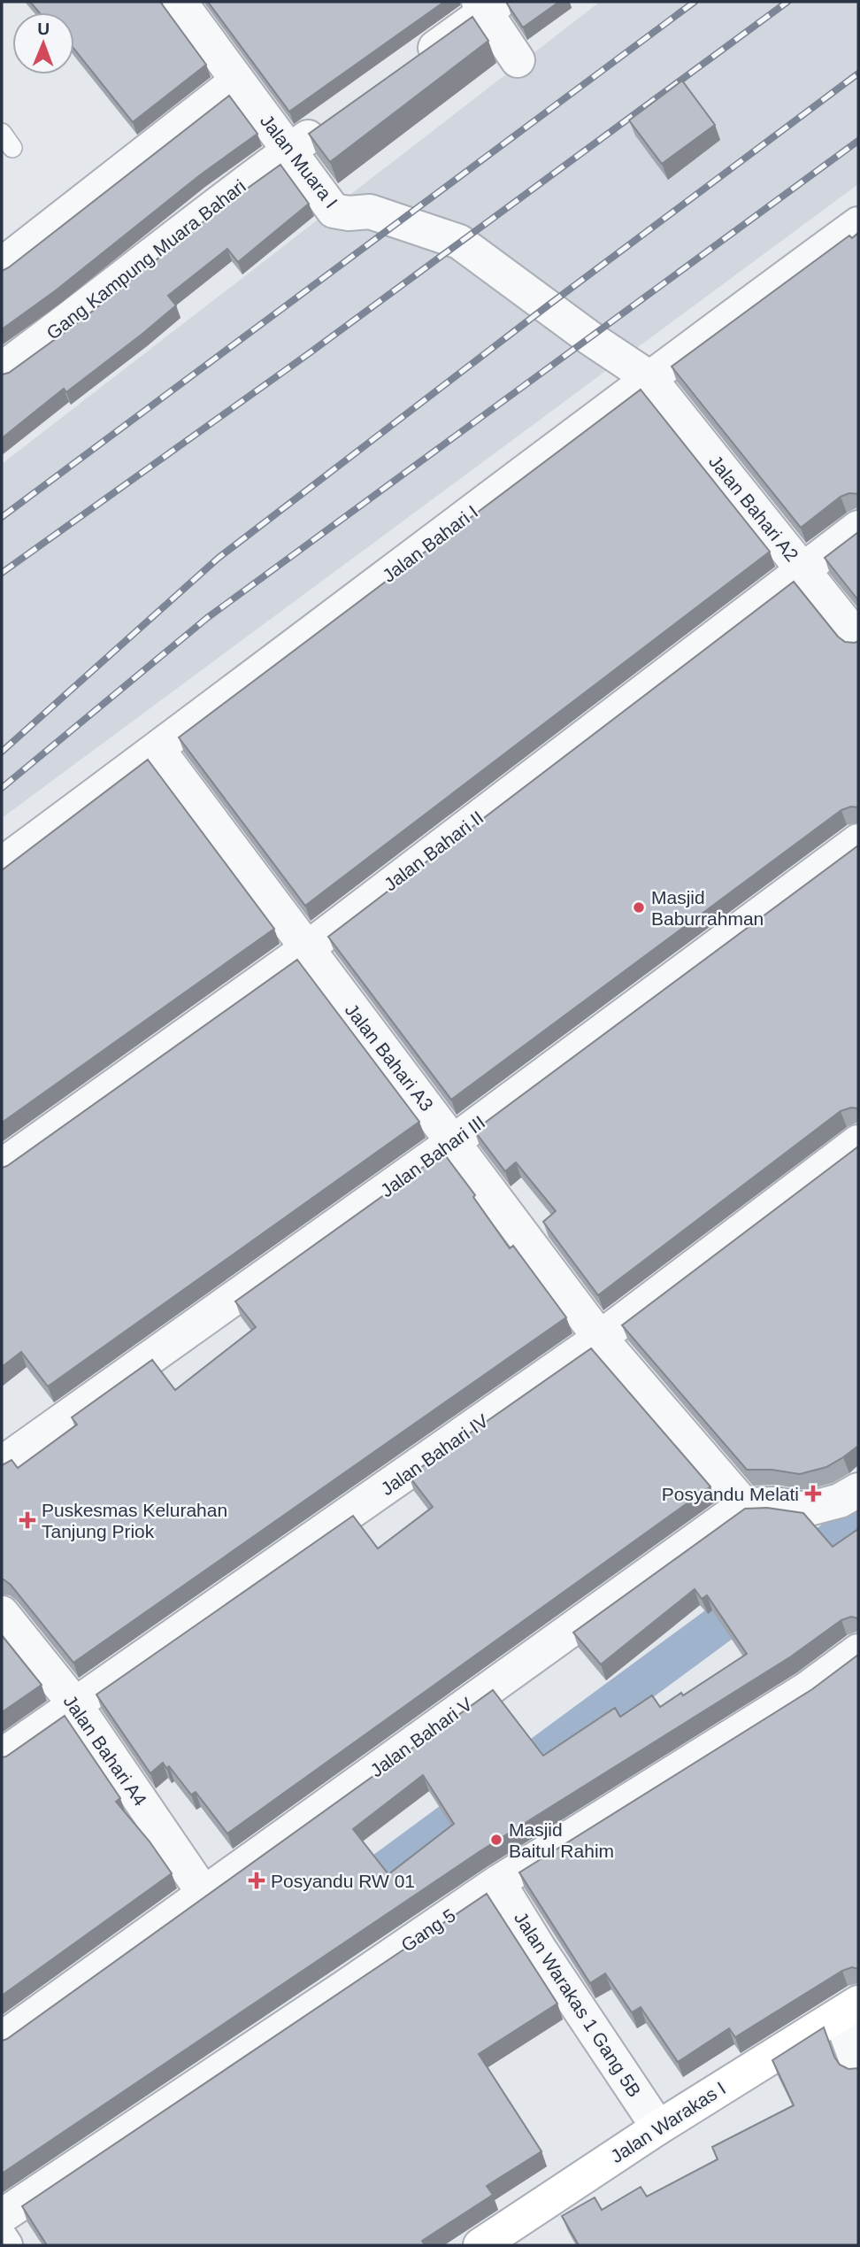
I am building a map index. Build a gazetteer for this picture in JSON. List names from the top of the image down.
{
  "streets": {
    "street": [
      "Jalan Muara I",
      "Gang Kampung Muara Bahari",
      "Jalan Bahari A2",
      "Jalan Bahari I",
      "Jalan Bahari II",
      "Jalan Bahari A3",
      "Jalan Bahari III",
      "Jalan Bahari IV",
      "Jalan Bahari V",
      "Jalan Bahari A4",
      "Gang 5",
      "Jalan Warakas 1 Gang 5B",
      "Jalan Warakas I"
    ]
  },
  "crossings": [
    ["Jalan Muara I", "Gang Kampung Muara Bahari"],
    ["Jalan Muara I", "Jalan Bahari A2"],
    ["Jalan Muara I", "Jalan Bahari I"],
    ["Jalan Bahari A2", "Jalan Bahari I"],
    ["Jalan Bahari A2", "Jalan Bahari II"],
    ["Jalan Bahari I", "Jalan Bahari A3"],
    ["Jalan Bahari II", "Jalan Bahari A3"],
    ["Jalan Bahari A3", "Jalan Bahari III"],
    ["Jalan Bahari A3", "Jalan Bahari IV"],
    ["Jalan Bahari A3", "Jalan Bahari V"],
    ["Jalan Bahari IV", "Jalan Bahari A4"],
    ["Jalan Bahari V", "Jalan Bahari A4"],
    ["Gang 5", "Jalan Warakas 1 Gang 5B"],
    ["Jalan Warakas 1 Gang 5B", "Jalan Warakas I"]
  ],
  "places": {
    "other": ["Masjid Baburrahman", "Masjid Baitul Rahim"],
    "health": ["Posyandu Melati", "Puskesmas Kelurahan Tanjung Priok", "Posyandu RW 01"]
  },
  "north": "top"
}
